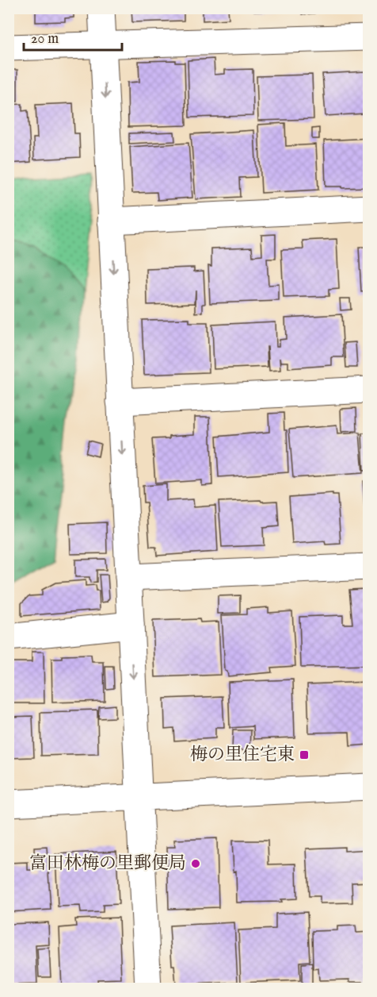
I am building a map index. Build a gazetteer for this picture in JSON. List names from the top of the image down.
{
  "places": {
    "transit": ["梅の里住宅東"],
    "other": ["富田林梅の里郵便局"]
  },
  "scale_bar": "20 m"
}
